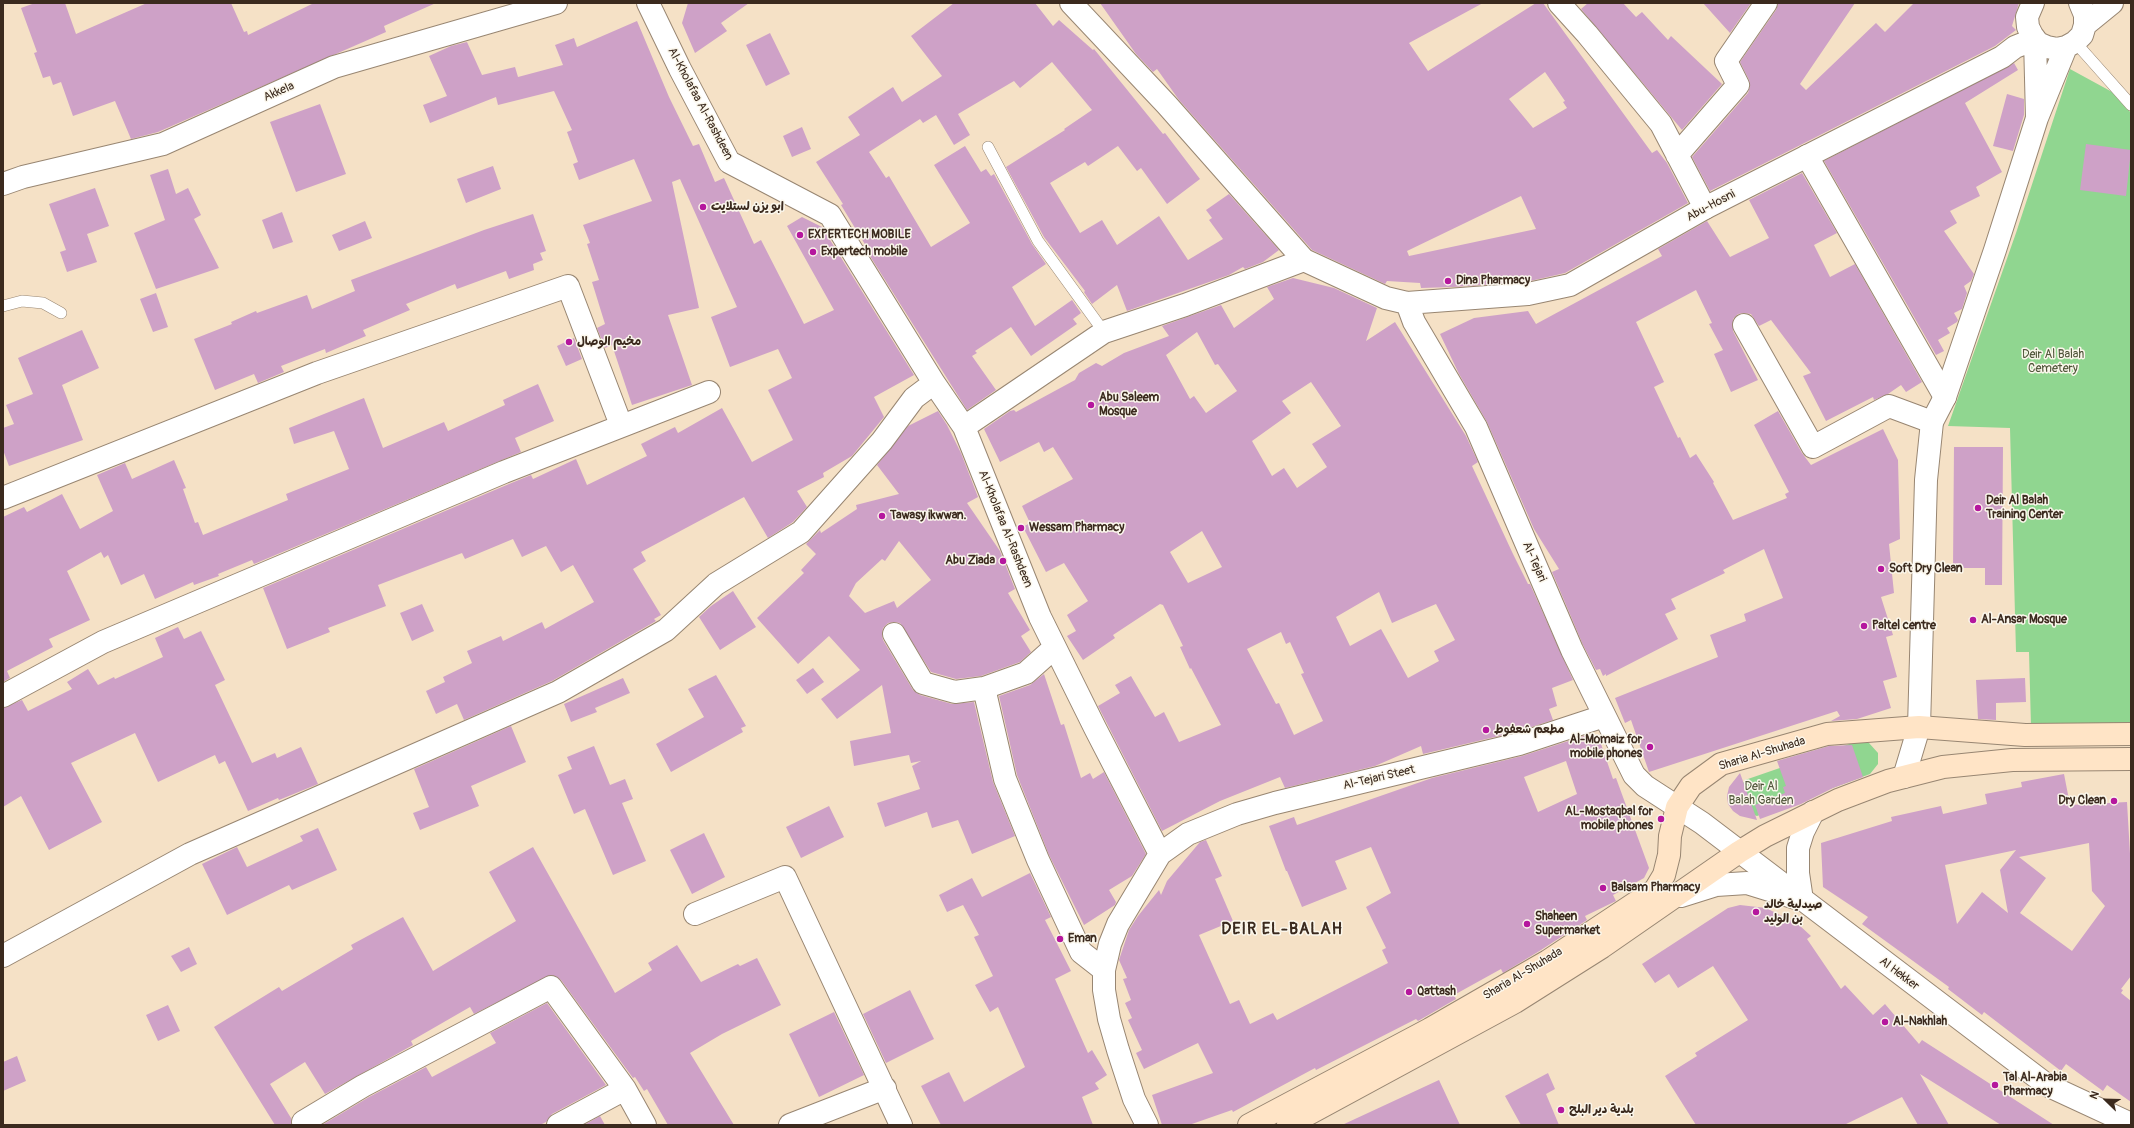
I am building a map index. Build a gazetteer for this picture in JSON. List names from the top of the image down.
{
  "streets": {
    "main road": ["Sharia Al-Shuhada"],
    "street": [
      "Akkela",
      "Al-Kholafaa Al-Rashdeen",
      "Abu-Hosni",
      "Al-Tejari",
      "Al-Tejari Steet",
      "Al Hekker"
    ]
  },
  "crossings": [
    ["Al-Kholafaa Al-Rashdeen", "Al-Tejari Steet"],
    ["Abu-Hosni", "Al-Tejari"],
    ["Al-Tejari", "Sharia Al-Shuhada"],
    ["Al-Tejari", "Al-Tejari Steet"],
    ["Al-Tejari", "Al Hekker"],
    ["Sharia Al-Shuhada", "Al Hekker"]
  ],
  "districts": ["DEIR EL-BALAH"],
  "parks": ["Deir Al Balah Cemetery", "Deir Al Balah Garden"],
  "places": [
    "ابو يزن لستلايت",
    "EXPERTECH MOBILE",
    "Expertech mobile",
    "Dina Pharmacy",
    "مخيم الوصال",
    "Abu Saleem Mosque",
    "Deir Al Balah Training Center",
    "Tawasy ikwwan.",
    "Wessam Pharmacy",
    "Abu Ziada",
    "Soft Dry Clean",
    "Al-Ansar Mosque",
    "Paltel centre",
    "مطعم شعفوط",
    "Al-Momaiz for mobile phones",
    "Dry Clean",
    "AL-Mostaqbal for mobile phones",
    "Balsam Pharmacy",
    "صيدلية خالد بن الوليد",
    "Shaheen Supermarket",
    "Eman",
    "Qattash",
    "Al-Nakhlah",
    "Tal Al-Arabia Pharmacy",
    "بلدية دير البلح"
  ],
  "north": "top left"
}
